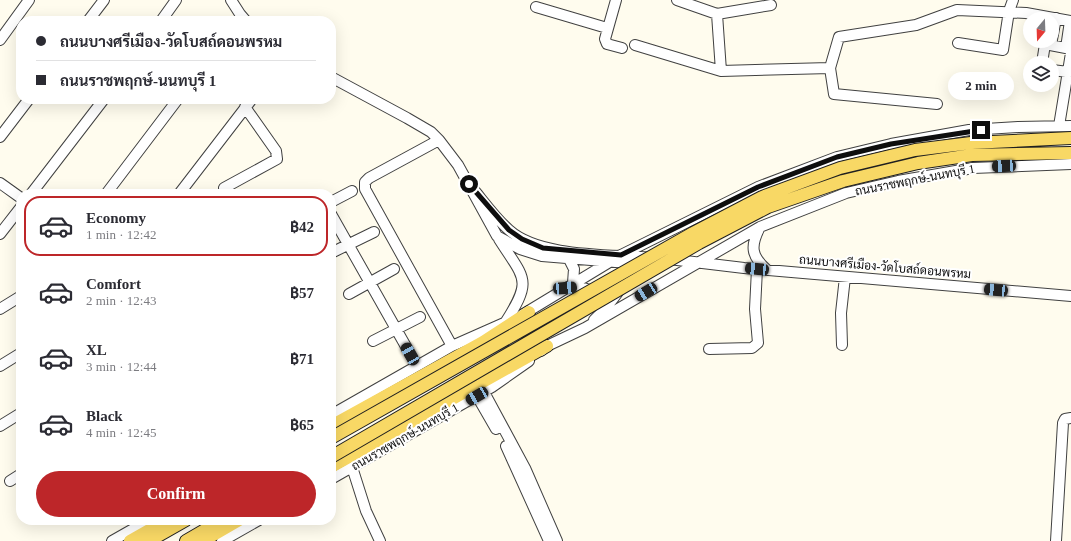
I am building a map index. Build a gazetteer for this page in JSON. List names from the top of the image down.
{
  "streets": {
    "main road": ["ถนนราชพฤกษ์-นนทบุรี 1"],
    "street": ["ถนนบางศรีเมือง-วัดโบสถ์ดอนพรหม"]
  },
  "crossings": [
    ["ถนนราชพฤกษ์-นนทบุรี 1", "ถนนบางศรีเมือง-วัดโบสถ์ดอนพรหม"]
  ],
  "north": "bottom",
  "page": {
    "banner": ["ถนนบางศรีเมือง-วัดโบสถ์ดอนพรหม", "ถนนราชพฤกษ์-นนทบุรี 1"],
    "bubble": "2 min",
    "list": [
      {
        "name": "Economy",
        "note": "1 min · 12:42",
        "value": "฿42"
      },
      {
        "name": "Comfort",
        "note": "2 min · 12:43",
        "value": "฿57"
      },
      {
        "name": "XL",
        "note": "3 min · 12:44",
        "value": "฿71"
      },
      {
        "name": "Black",
        "note": "4 min · 12:45",
        "value": "฿65"
      }
    ],
    "buttons": "Confirm"
  }
}
